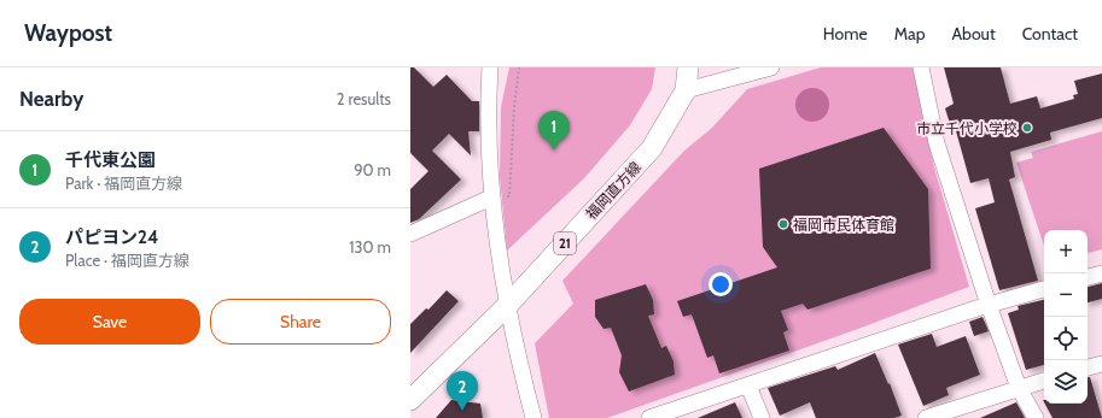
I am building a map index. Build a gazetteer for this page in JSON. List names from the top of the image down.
{
  "streets": {
    "main road": ["福岡直方線", "21"]
  },
  "places": ["市立千代小学校", "福岡市民体育館"],
  "page": {
    "header": "Waypost",
    "nav": [
      "Home",
      "Map",
      "About",
      "Contact"
    ],
    "heading": ["Nearby", "2 results"],
    "pins": ["1", "2"],
    "list": [
      {
        "mark": "1",
        "name": "千代東公園",
        "note": "Park · 福岡直方線",
        "value": "90 m"
      },
      {
        "mark": "2",
        "name": "パピヨン24",
        "note": "Place · 福岡直方線",
        "value": "130 m"
      }
    ],
    "map_buttons": ["+", "−"],
    "buttons": ["Save", "Share"]
  }
}
